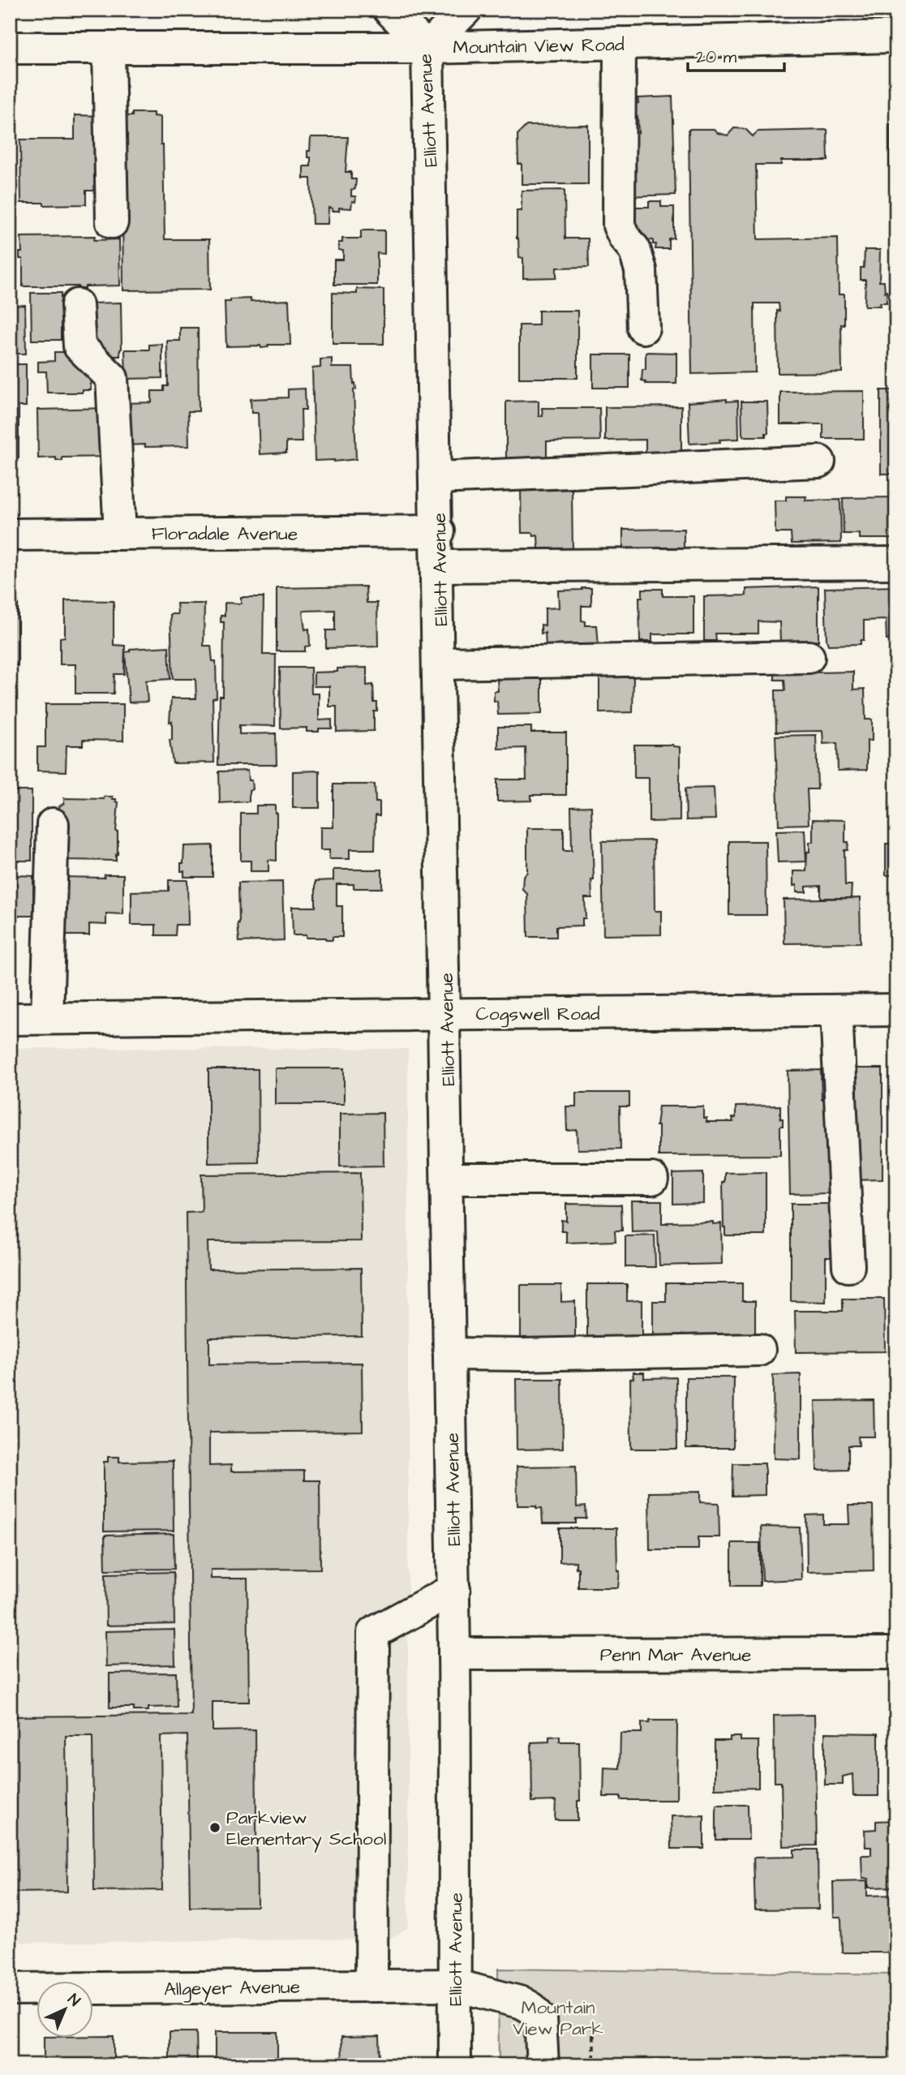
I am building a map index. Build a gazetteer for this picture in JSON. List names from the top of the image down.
{
  "streets": {
    "street": [
      "Mountain View Road",
      "Elliott Avenue",
      "Floradale Avenue",
      "Cogswell Road",
      "Penn Mar Avenue",
      "Allgeyer Avenue"
    ]
  },
  "crossings": [
    ["Mountain View Road", "Elliott Avenue"],
    ["Elliott Avenue", "Floradale Avenue"],
    ["Elliott Avenue", "Cogswell Road"],
    ["Elliott Avenue", "Penn Mar Avenue"],
    ["Elliott Avenue", "Allgeyer Avenue"]
  ],
  "parks": ["Mountain View Park"],
  "places": ["Parkview Elementary School"],
  "scale_bar": "20 m",
  "north": "top right"
}
